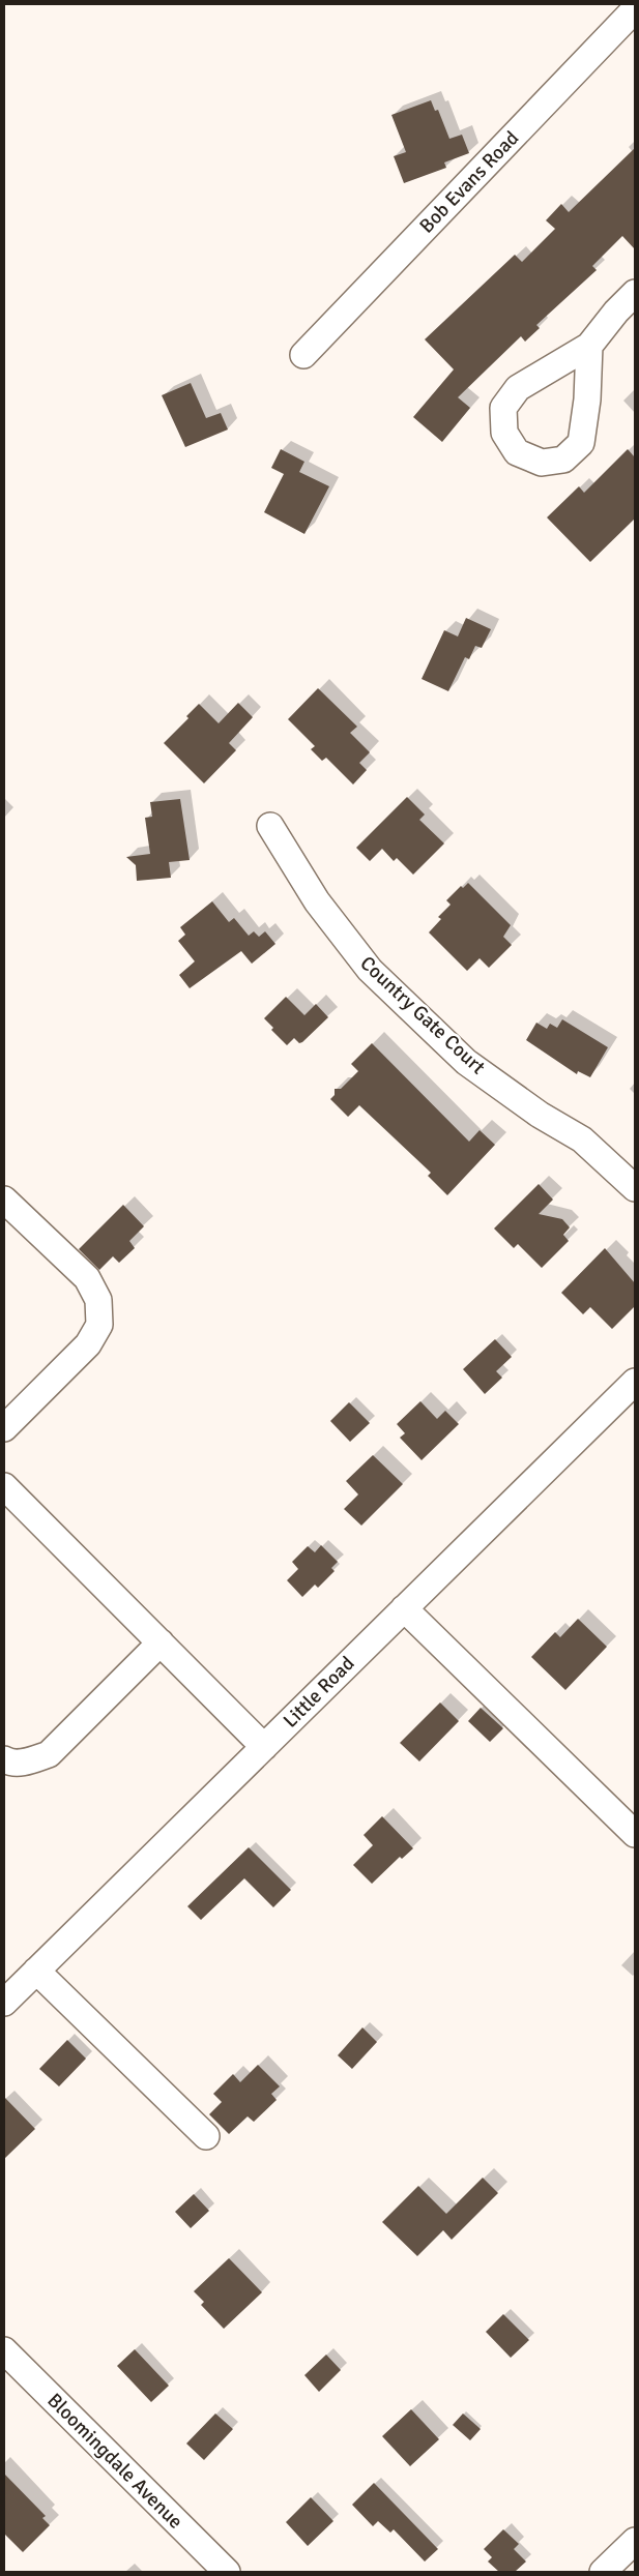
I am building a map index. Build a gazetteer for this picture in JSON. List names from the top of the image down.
{
  "streets": {
    "street": [
      "Bob Evans Road",
      "Country Gate Court",
      "Little Road",
      "Bloomingdale Avenue"
    ]
  }
}
